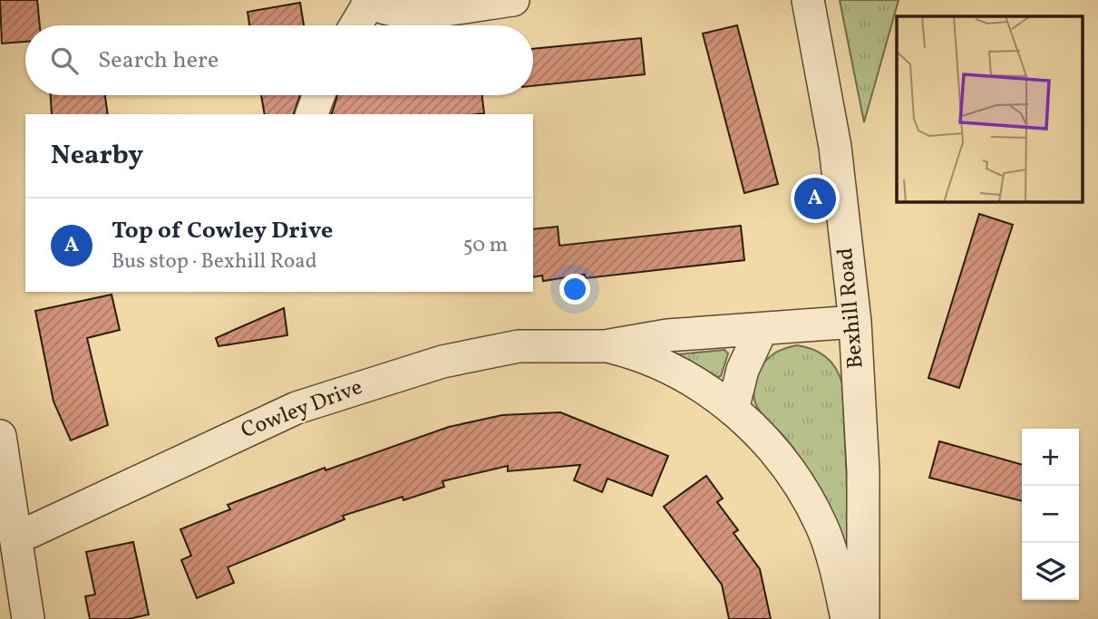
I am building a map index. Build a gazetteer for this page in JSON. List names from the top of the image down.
{
  "streets": {
    "street": ["Bexhill Road", "Cowley Drive"]
  },
  "crossings": [
    ["Bexhill Road", "Cowley Drive"]
  ],
  "page": {
    "search": "Search here",
    "heading": "Nearby",
    "pins": "A",
    "list": [
      {
        "mark": "A",
        "name": "Top of Cowley Drive",
        "note": "Bus stop · Bexhill Road",
        "value": "50 m"
      }
    ],
    "map_buttons": ["+", "−"]
  }
}
